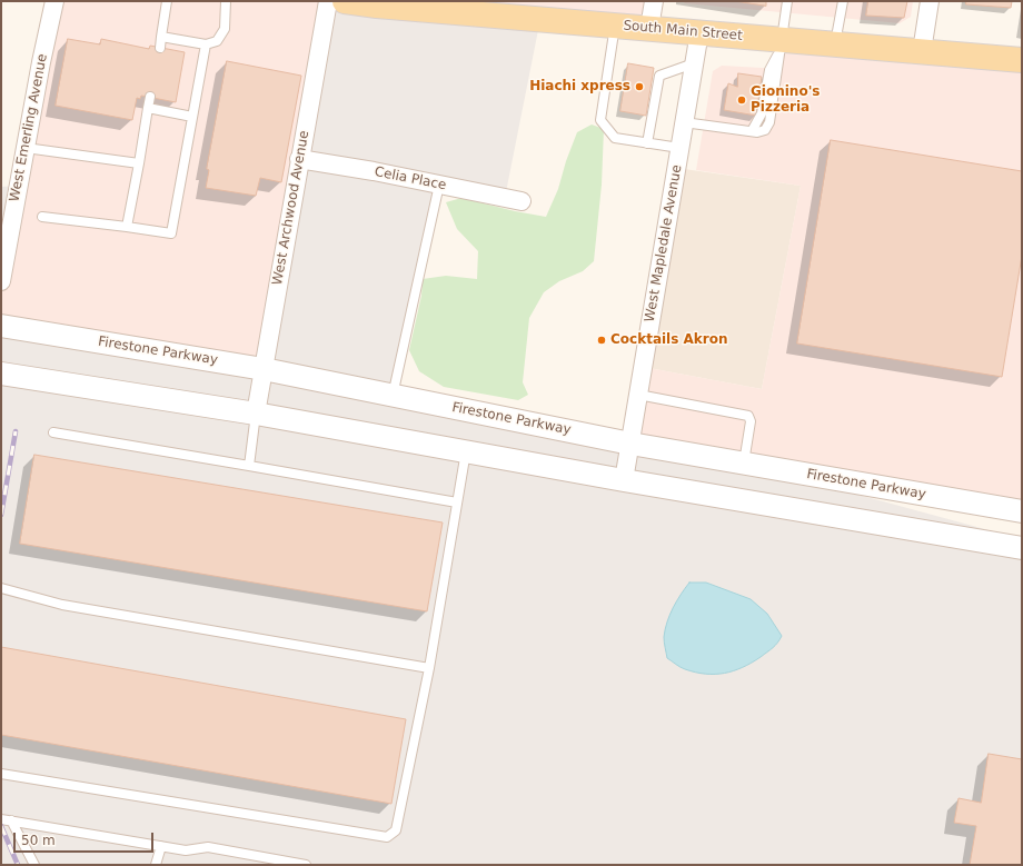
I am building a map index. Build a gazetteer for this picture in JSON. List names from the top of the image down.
{
  "streets": {
    "main road": ["South Main Street"],
    "street": [
      "West Emerling Avenue",
      "Celia Place",
      "West Archwood Avenue",
      "West Mapledale Avenue",
      "Firestone Parkway"
    ]
  },
  "crossings": [
    ["South Main Street", "West Mapledale Avenue"],
    ["Celia Place", "West Archwood Avenue"],
    ["West Archwood Avenue", "Firestone Parkway"],
    ["West Mapledale Avenue", "Firestone Parkway"]
  ],
  "places": ["Hiachi xpress", "Gionino's Pizzeria", "Cocktails Akron"],
  "scale_bar": "50 m"
}
